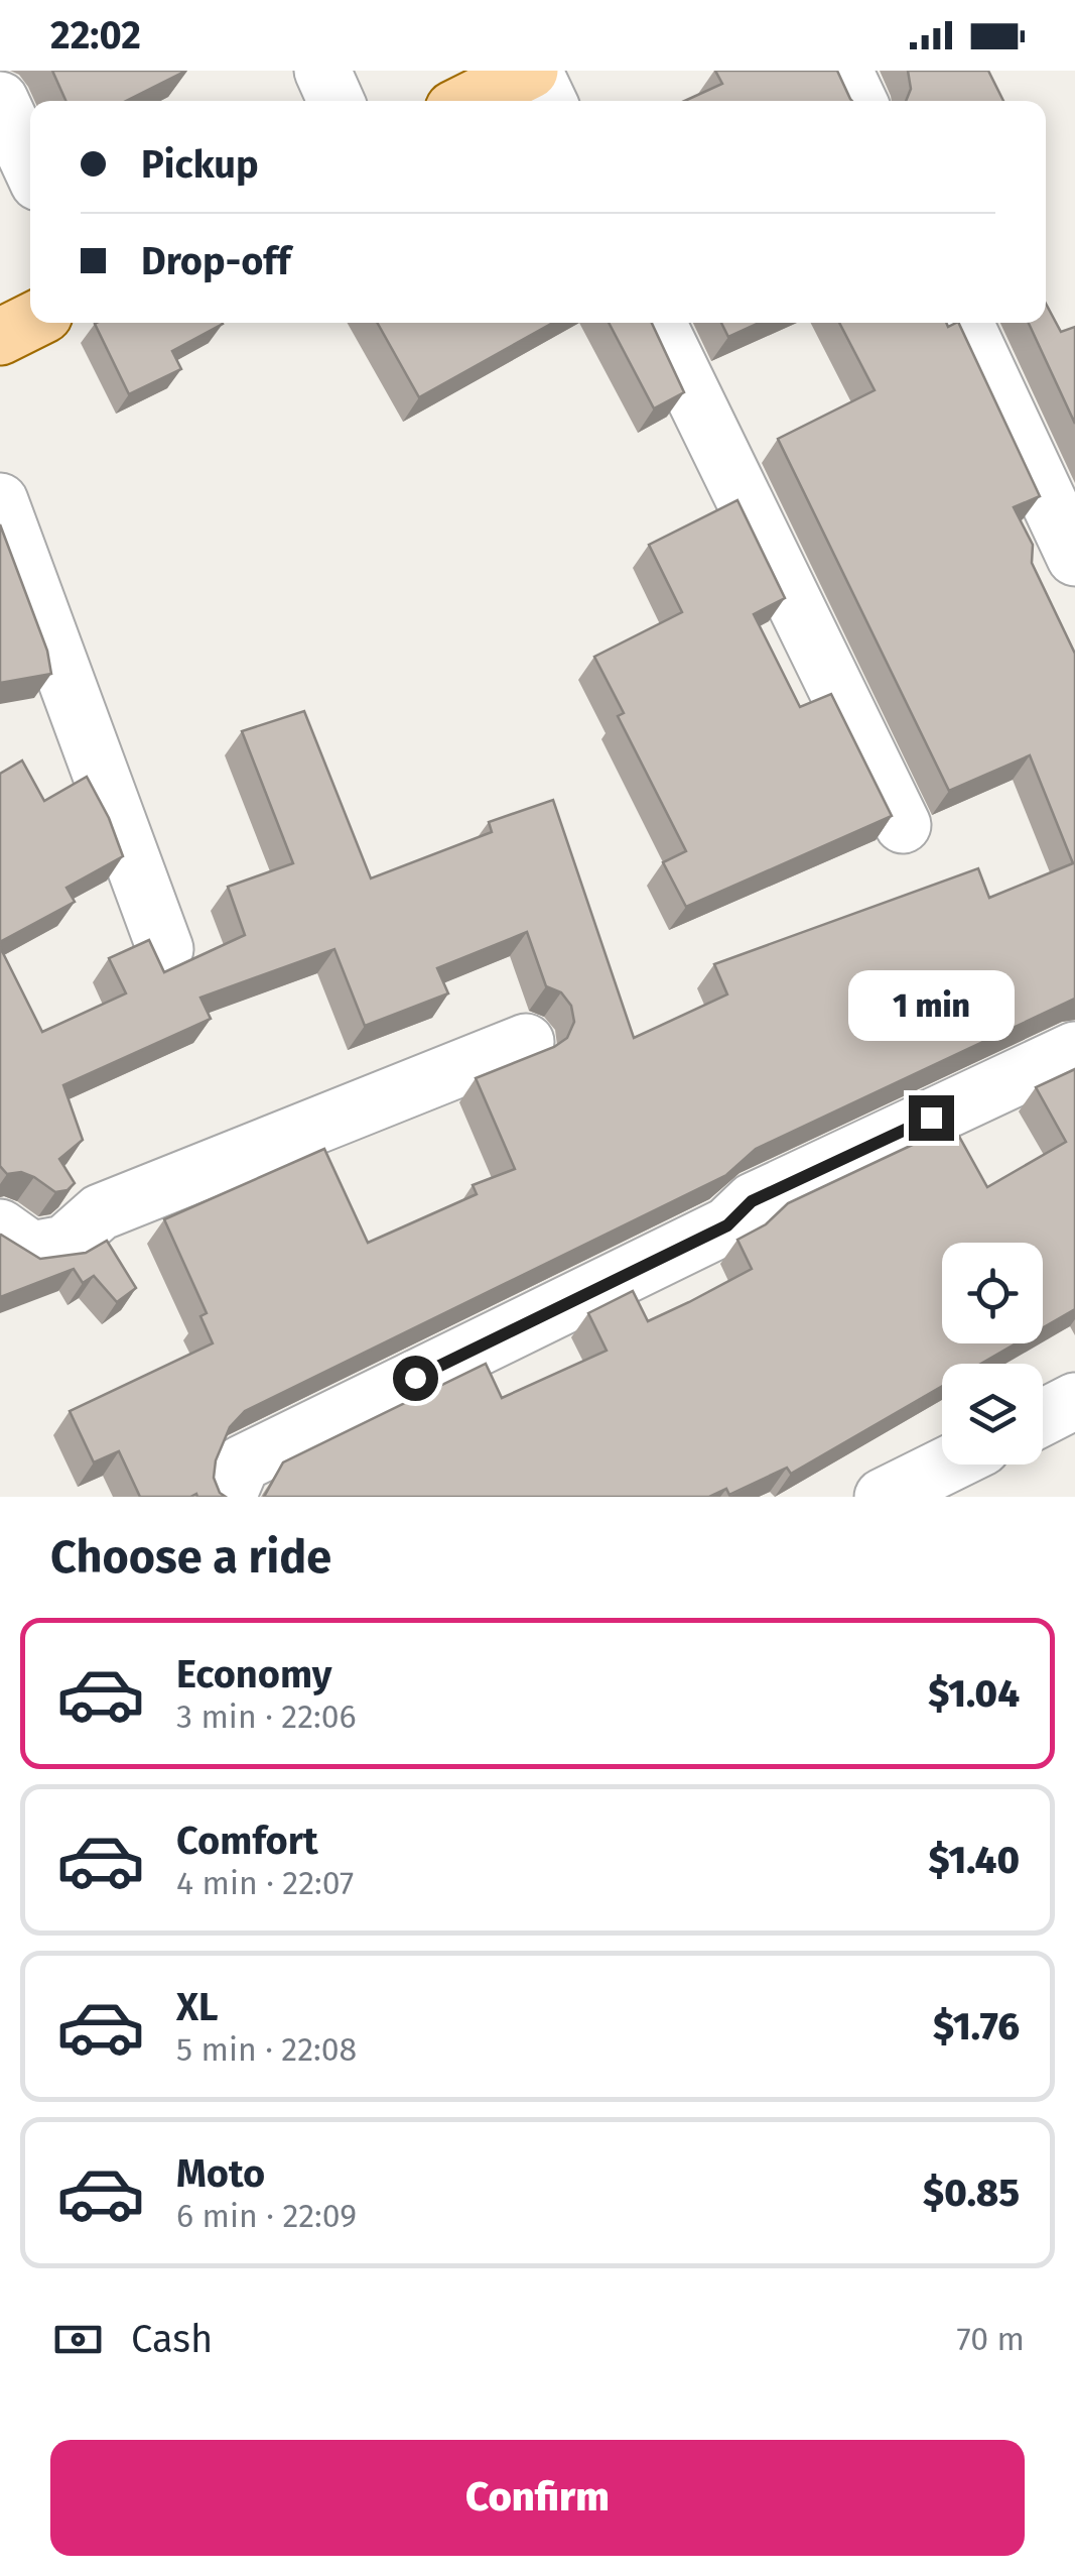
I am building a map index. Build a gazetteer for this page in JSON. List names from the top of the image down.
{
  "page": {
    "status": "22:02",
    "banner": ["Pickup", "Drop-off"],
    "bubble": "1 min",
    "heading": "Choose a ride",
    "list": [
      {
        "name": "Economy",
        "note": "3 min · 22:06",
        "value": "$1.04"
      },
      {
        "name": "Comfort",
        "note": "4 min · 22:07",
        "value": "$1.40"
      },
      {
        "name": "XL",
        "note": "5 min · 22:08",
        "value": "$1.76"
      },
      {
        "name": "Moto",
        "note": "6 min · 22:09",
        "value": "$0.85"
      }
    ],
    "pay": ["Cash", "70 m"],
    "buttons": "Confirm"
  }
}
